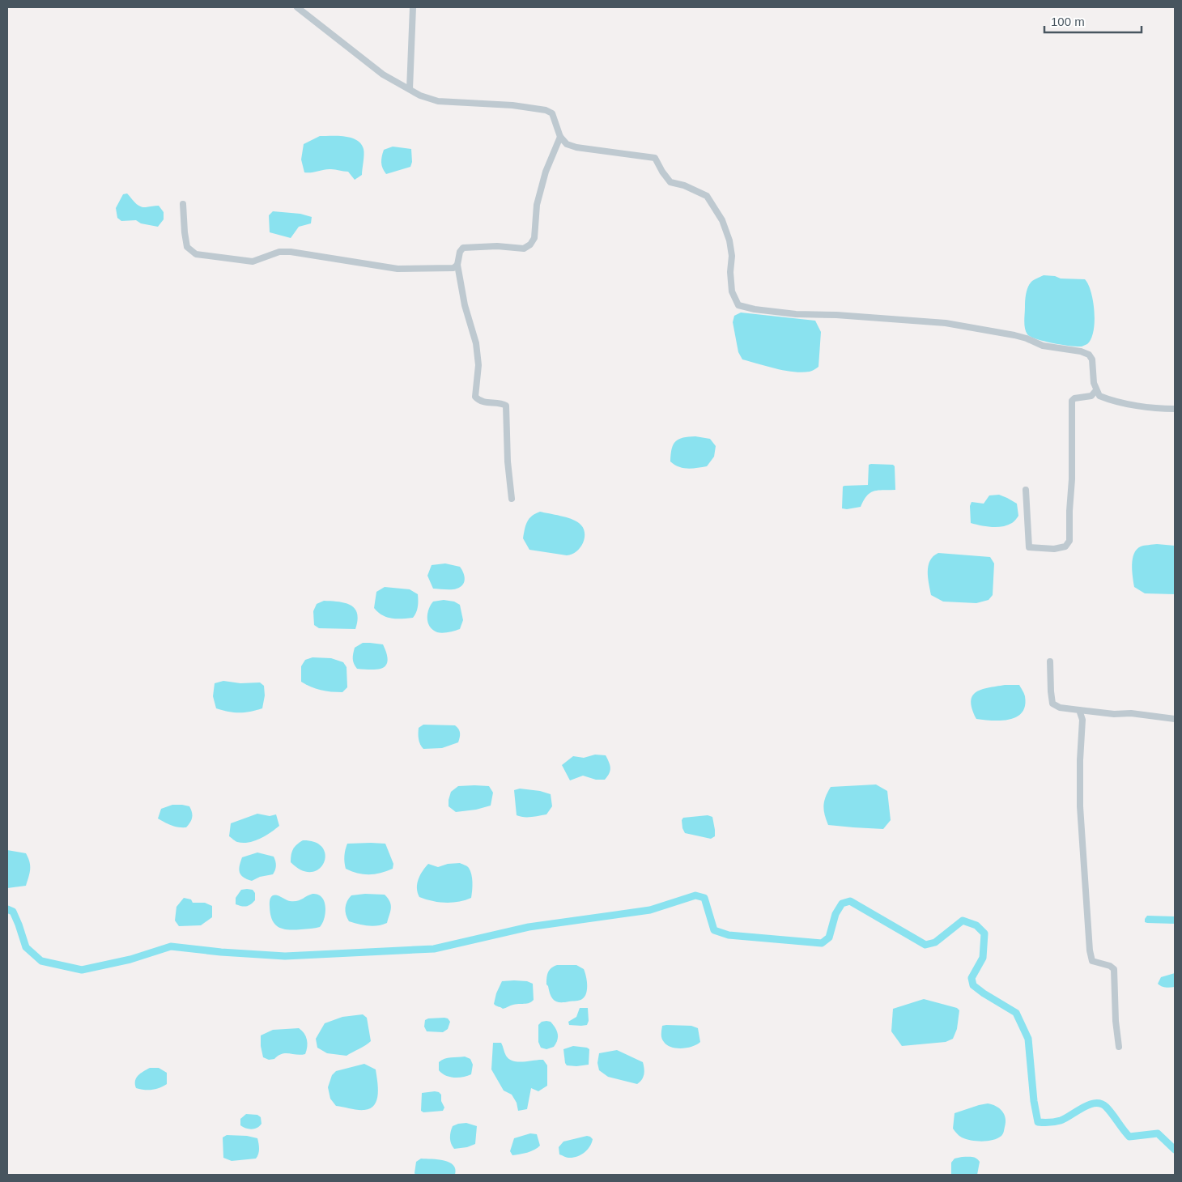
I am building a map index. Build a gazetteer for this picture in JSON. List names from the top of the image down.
{
  "scale_bar": "100 m"
}
